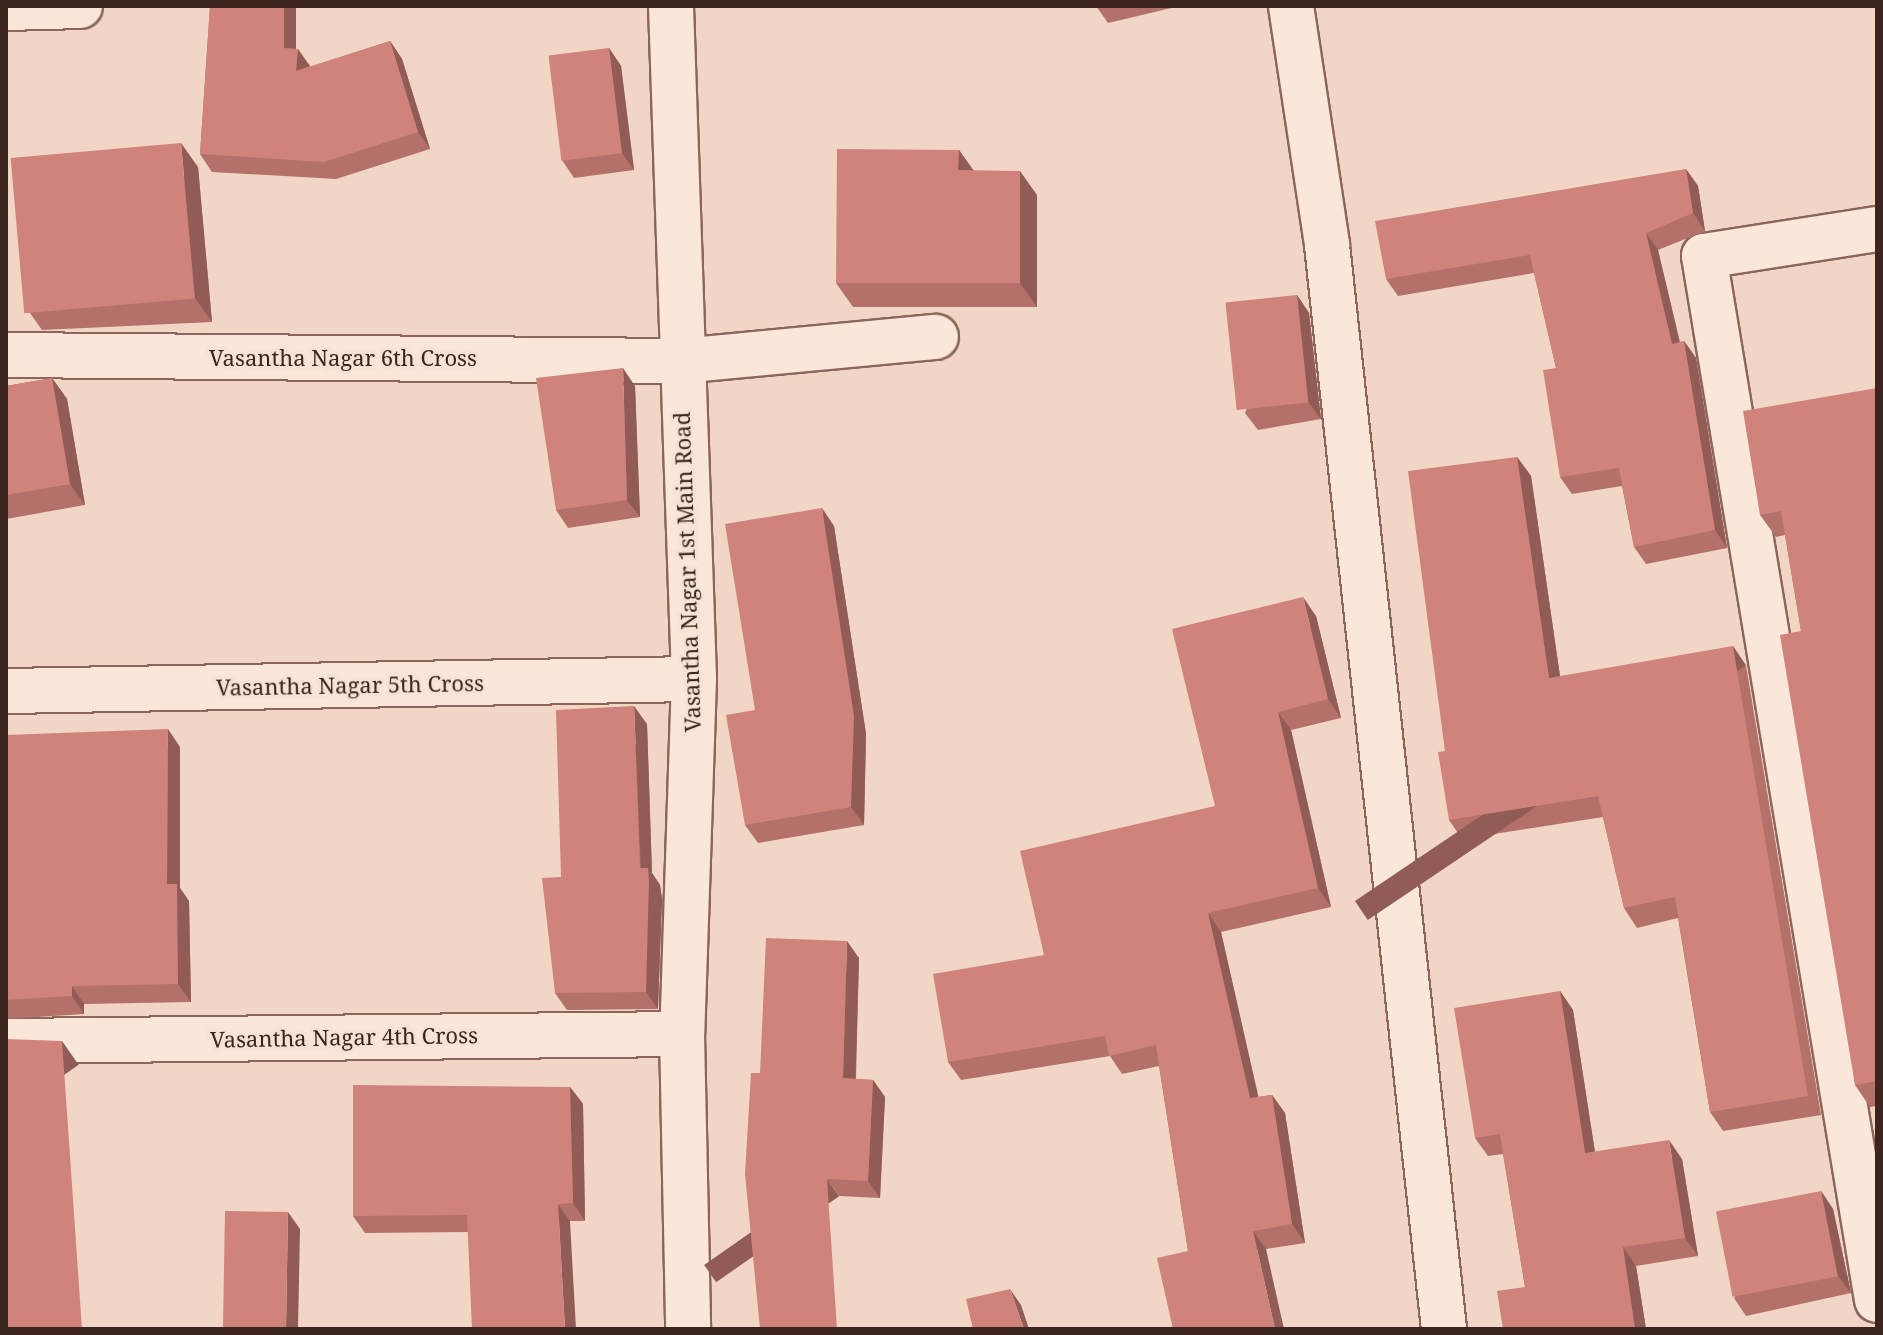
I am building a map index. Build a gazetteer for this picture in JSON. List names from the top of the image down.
{
  "streets": {
    "street": [
      "Vasantha Nagar 6th Cross",
      "Vasantha Nagar 1st Main Road",
      "Vasantha Nagar 5th Cross",
      "Vasantha Nagar 4th Cross"
    ]
  },
  "crossings": [
    ["Vasantha Nagar 6th Cross", "Vasantha Nagar 1st Main Road"],
    ["Vasantha Nagar 1st Main Road", "Vasantha Nagar 5th Cross"],
    ["Vasantha Nagar 1st Main Road", "Vasantha Nagar 4th Cross"]
  ]
}
